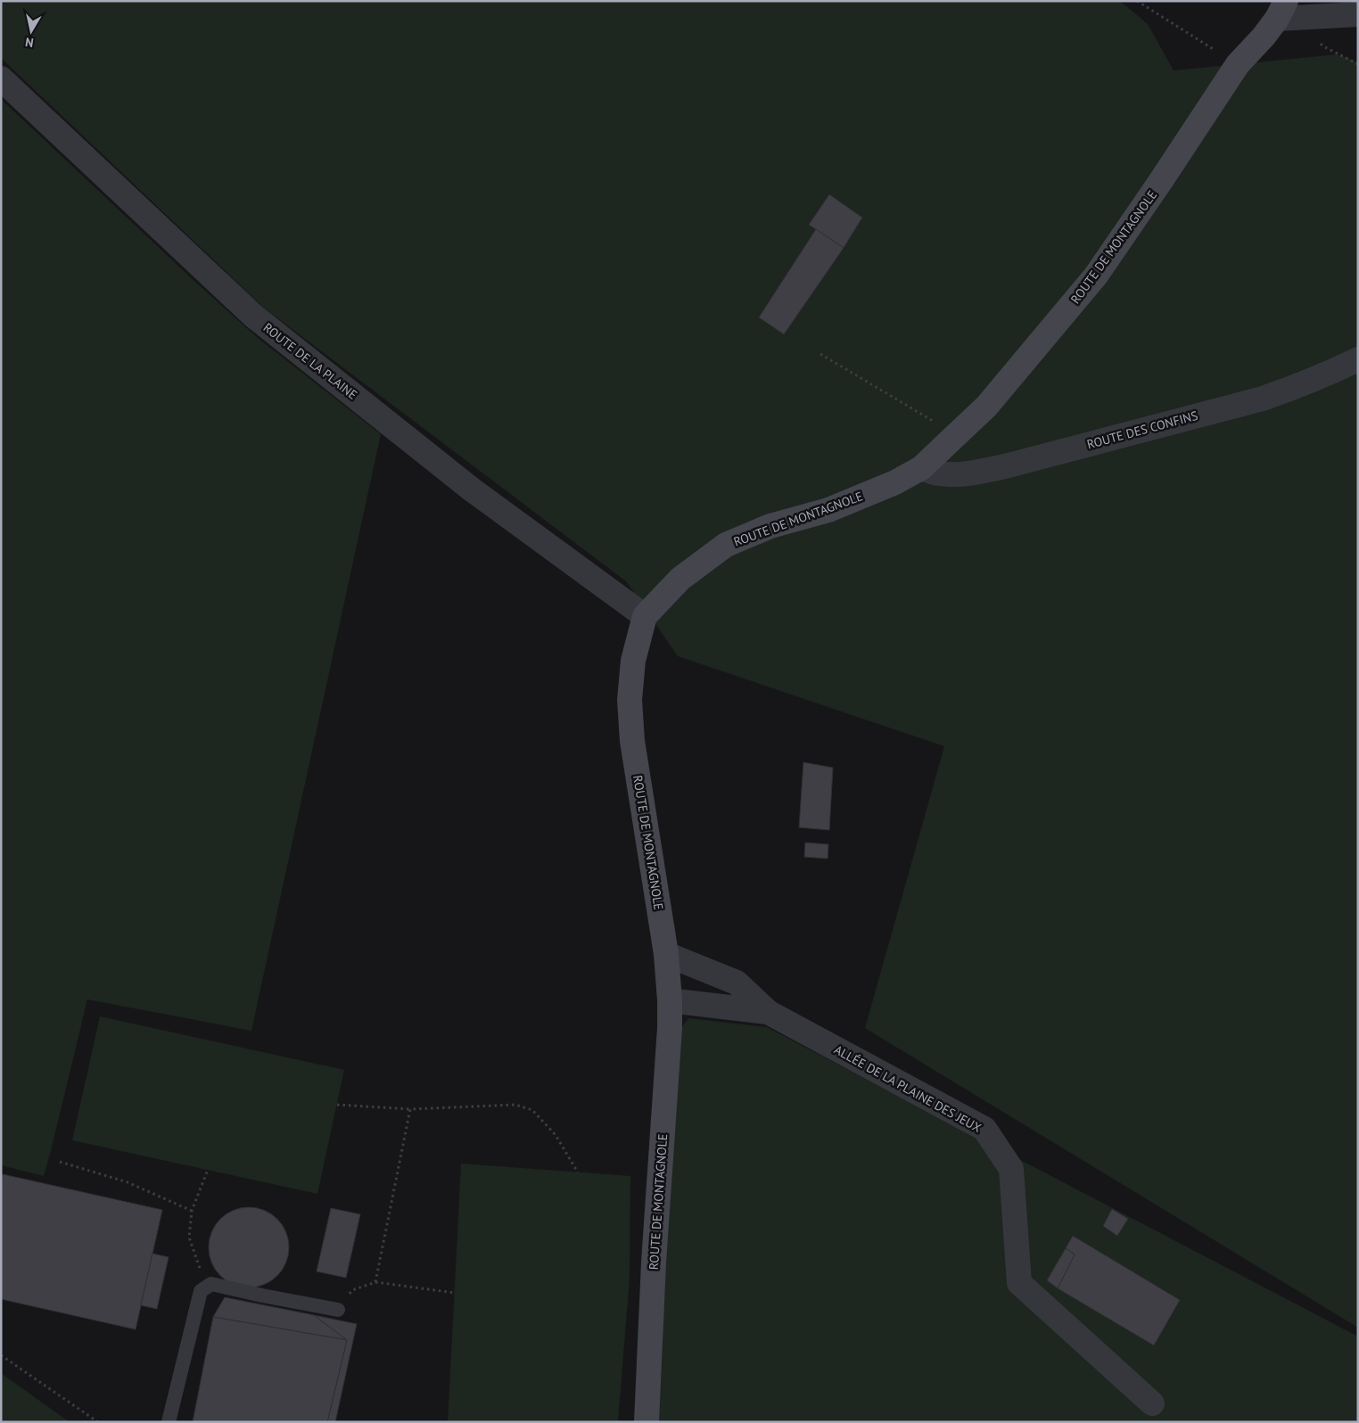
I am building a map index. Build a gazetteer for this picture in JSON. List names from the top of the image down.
{
  "streets": {
    "street": [
      "ROUTE DE MONTAGNOLE",
      "ROUTE DE LA PLAINE",
      "ROUTE DES CONFINS",
      "ALLÉE DE LA PLAINE DES JEUX"
    ]
  },
  "crossings": [
    ["ROUTE DE MONTAGNOLE", "ROUTE DE LA PLAINE"],
    ["ROUTE DE MONTAGNOLE", "ROUTE DES CONFINS"]
  ],
  "north": "bottom"
}
